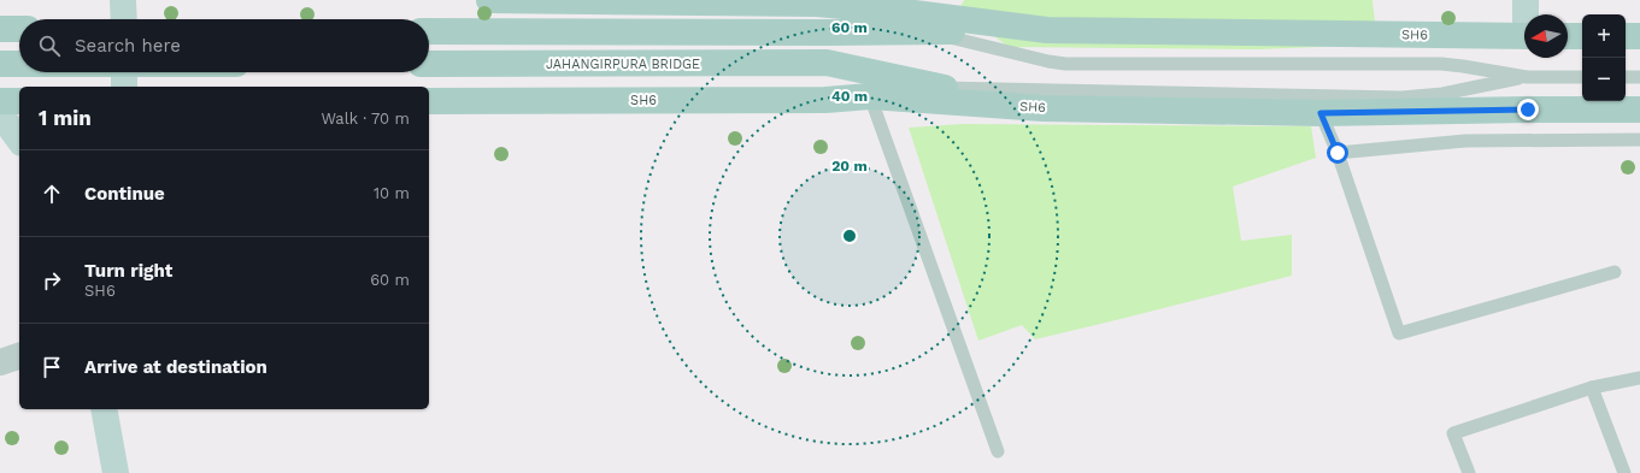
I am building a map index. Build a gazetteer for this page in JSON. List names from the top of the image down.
{
  "streets": {
    "main road": ["SH6", "JAHANGIRPURA BRIDGE"]
  },
  "crossings": [
    ["SH6", "JAHANGIRPURA BRIDGE"]
  ],
  "north": "left",
  "page": {
    "map_buttons": ["+", "−"],
    "search": "Search here",
    "heading": ["1 min", "Walk · 70 m"],
    "list": [
      ["Continue", "10 m"],
      ["Turn right", "SH6", "60 m"],
      "Arrive at destination"
    ]
  },
  "rings": ["60 m", "40 m", "20 m"]
}
